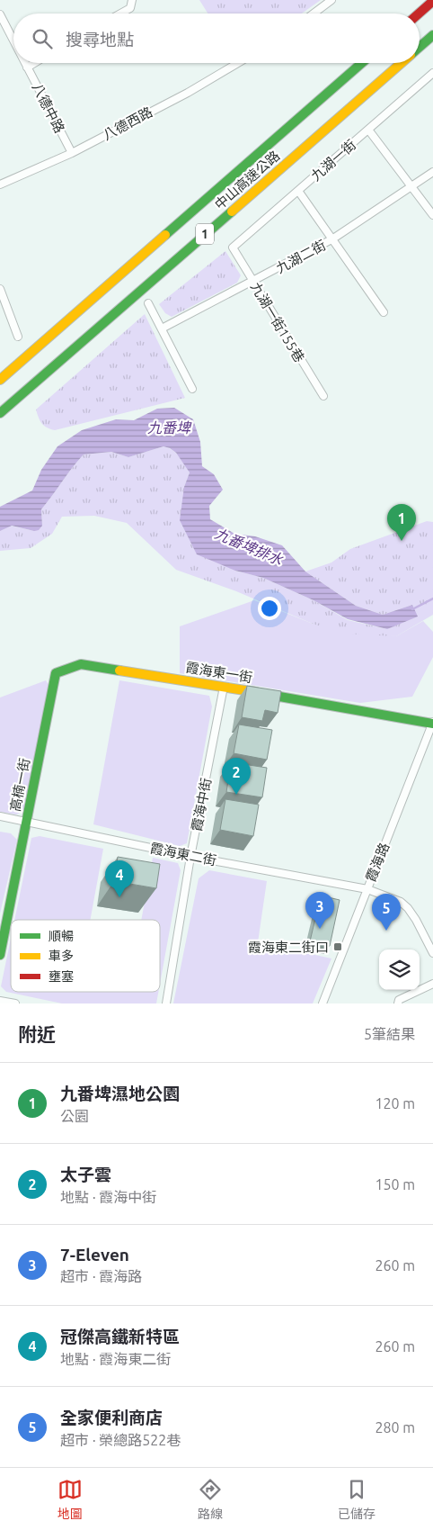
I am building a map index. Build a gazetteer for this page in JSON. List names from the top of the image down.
{
  "streets": {
    "main road": [
      "中山高速公路",
      "1",
      "霞海東一街",
      "高楠一街"
    ],
    "street": [
      "八德中路",
      "八德西路",
      "九湖一街",
      "九湖二街",
      "九湖一街155巷",
      "霞海中街",
      "霞海東二街",
      "霞海路"
    ]
  },
  "crossings": [
    ["八德中路", "八德西路"],
    ["九湖一街", "九湖一街155巷"],
    ["九湖二街", "九湖一街155巷"],
    ["霞海東一街", "高楠一街"],
    ["霞海東一街", "霞海中街"],
    ["霞海東一街", "霞海路"],
    ["高楠一街", "霞海東二街"],
    ["霞海中街", "霞海東二街"],
    ["霞海東二街", "霞海路"]
  ],
  "water": ["九番埤", "九番埤排水"],
  "places": {
    "transit": ["霞海東二街口"]
  },
  "legend": ["順暢", "車多", "壅塞"],
  "page": {
    "search": "搜尋地點",
    "pins": [
      "1",
      "2",
      "4",
      "3",
      "5"
    ],
    "heading": ["附近", "5筆結果"],
    "list": [
      {
        "mark": "1",
        "name": "九番埤濕地公園",
        "note": "公園",
        "value": "120 m"
      },
      {
        "mark": "2",
        "name": "太子雲",
        "note": "地點 · 霞海中街",
        "value": "150 m"
      },
      {
        "mark": "3",
        "name": "7-Eleven",
        "note": "超市 · 霞海路",
        "value": "260 m"
      },
      {
        "mark": "4",
        "name": "冠傑高鐵新特區",
        "note": "地點 · 霞海東二街",
        "value": "260 m"
      },
      {
        "mark": "5",
        "name": "全家便利商店",
        "note": "超市 · 榮總路522巷",
        "value": "280 m"
      }
    ],
    "nav": ["地圖", "路線", "已儲存"]
  }
}
